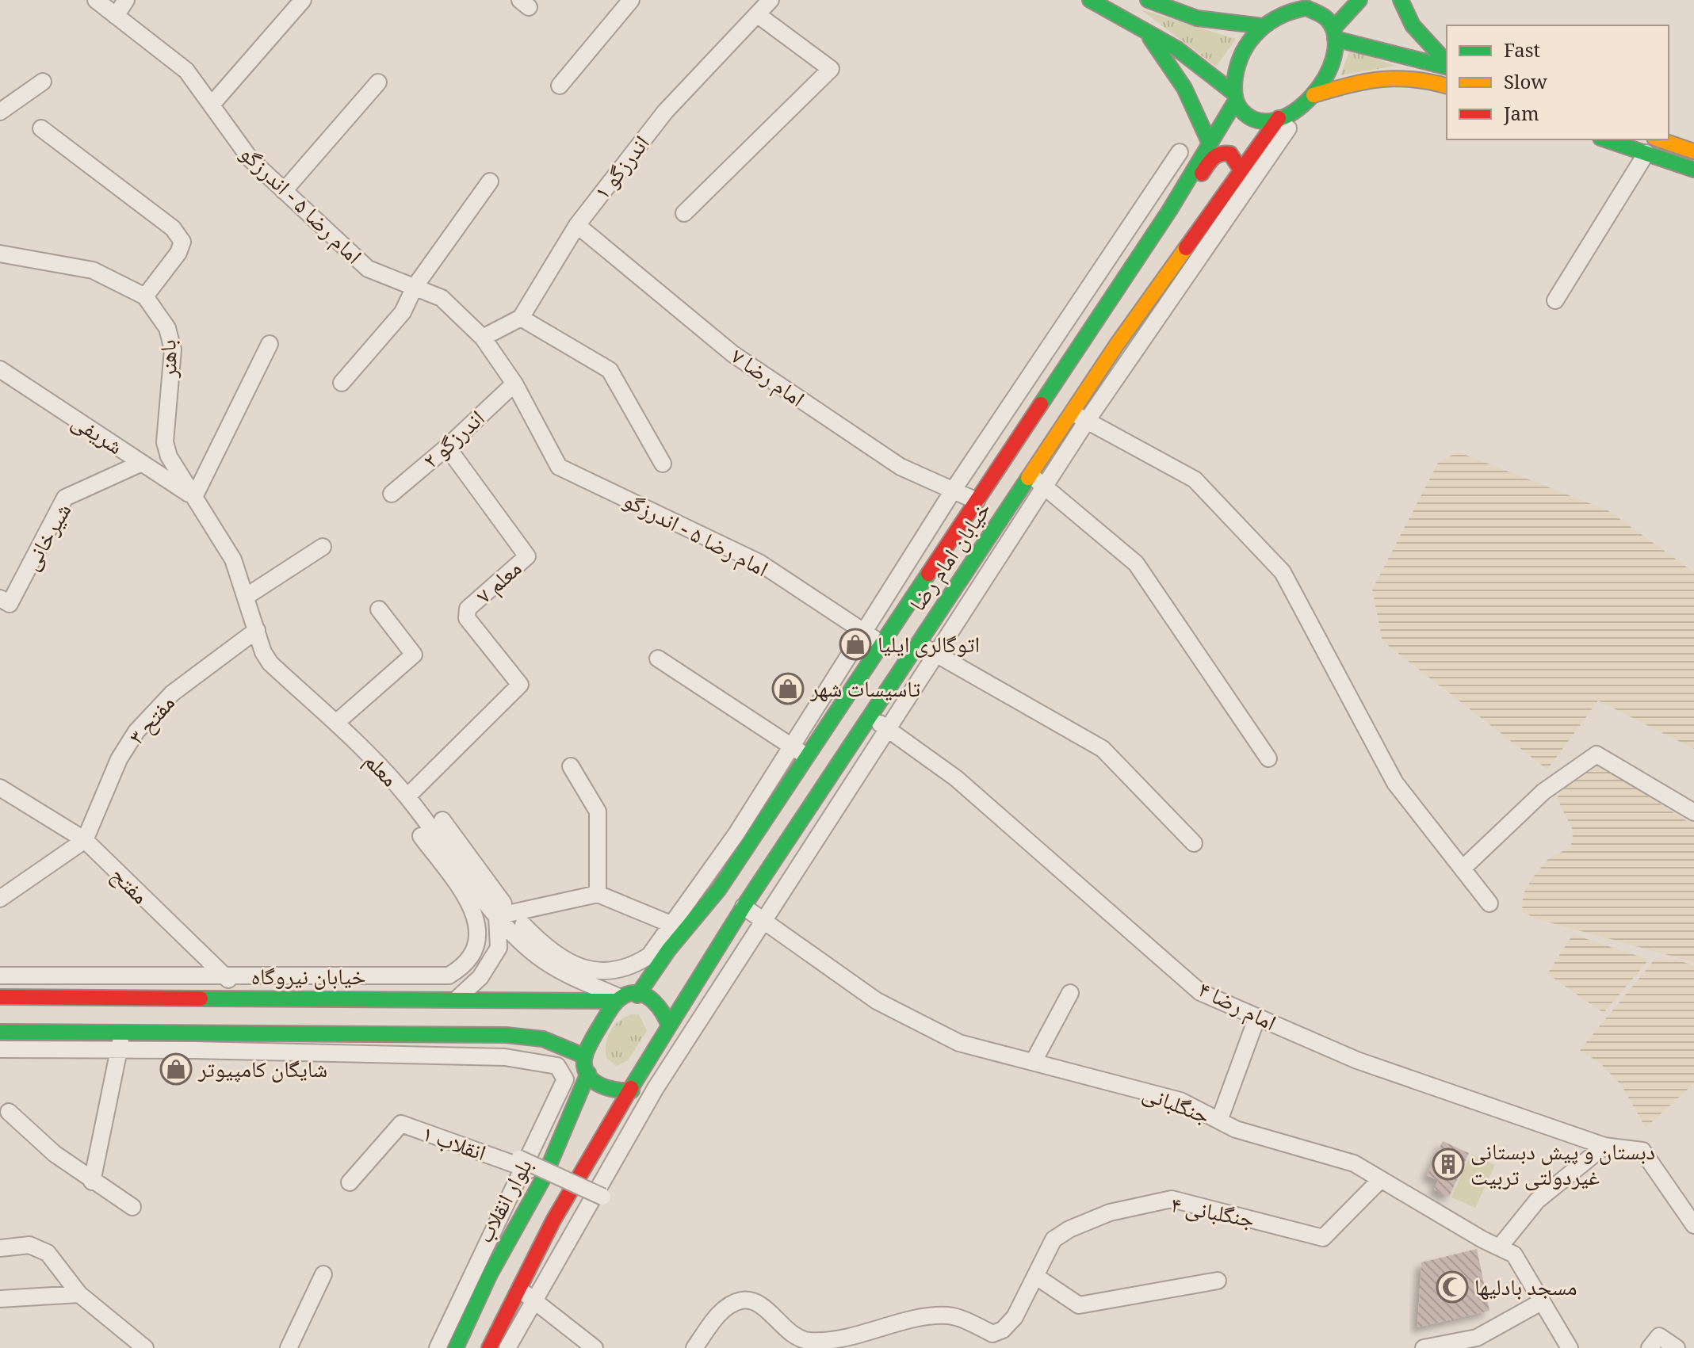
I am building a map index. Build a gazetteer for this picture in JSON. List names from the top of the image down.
{
  "streets": {
    "main road": ["خیابان امام رضا", "خیابان نیروگاه", "بلوار انقلاب"],
    "street": [
      "اندرزگو ۱",
      "امام رضا ۵ - اندرزگو",
      "باهنر",
      "امام رضا ۷",
      "شریفی",
      "اندرزگو ۲",
      "شیرخانی",
      "معلم ۷",
      "مفتح ۳",
      "معلم",
      "مفتح",
      "امام رضا ۴",
      "جنگلبانی",
      "انقلاب ۱",
      "جنگلبانی ۴"
    ]
  },
  "crossings": [
    ["اندرزگو ۱", "امام رضا ۷"],
    ["امام رضا ۵ - اندرزگو", "اندرزگو ۲"],
    ["امام رضا ۵ - اندرزگو", "خیابان امام رضا"],
    ["باهنر", "شریفی"],
    ["باهنر", "معلم"],
    ["امام رضا ۷", "خیابان امام رضا"],
    ["شریفی", "شیرخانی"],
    ["شریفی", "معلم"],
    ["اندرزگو ۲", "معلم ۷"],
    ["خیابان امام رضا", "معلم"],
    ["خیابان امام رضا", "خیابان نیروگاه"],
    ["خیابان امام رضا", "امام رضا ۴"],
    ["خیابان امام رضا", "جنگلبانی"],
    ["معلم ۷", "معلم"],
    ["مفتح ۳", "معلم"],
    ["مفتح ۳", "مفتح"],
    ["معلم", "خیابان نیروگاه"],
    ["مفتح", "خیابان نیروگاه"],
    ["جنگلبانی", "جنگلبانی ۴"],
    ["انقلاب ۱", "بلوار انقلاب"]
  ],
  "places": {
    "shop": ["اتوگالری ایلیا", "تاسیسات شهر", "شایگان کامپیوتر"],
    "building": ["دبستان و پیش دبستانی غیردولتی تربیت"],
    "mosque": ["مسجد بادلیها"]
  },
  "legend": ["Fast", "Slow", "Jam"]
}
